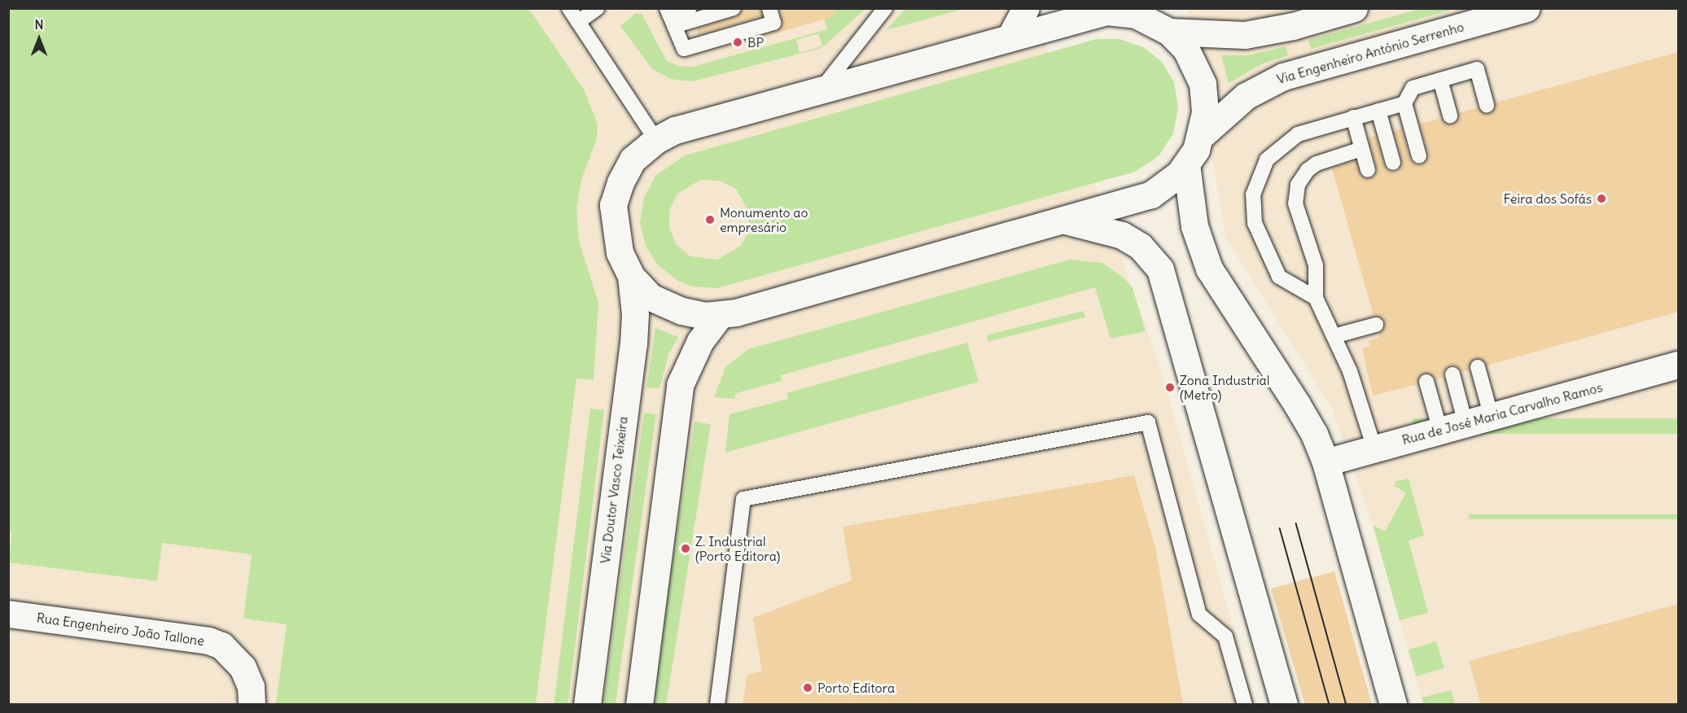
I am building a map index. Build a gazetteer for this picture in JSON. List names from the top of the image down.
{
  "streets": {
    "main road": [
      "Via Engenheiro António Serrenho",
      "Rua de José Maria Carvalho Ramos",
      "Via Doutor Vasco Teixeira",
      "Rua Engenheiro João Tallone"
    ]
  },
  "places": [
    "BP",
    "Feira dos Sofás",
    "Monumento ao empresário",
    "Zona Industrial (Metro)",
    "Z. Industrial (Porto Editora)",
    "Porto Editora"
  ],
  "north": "top"
}
